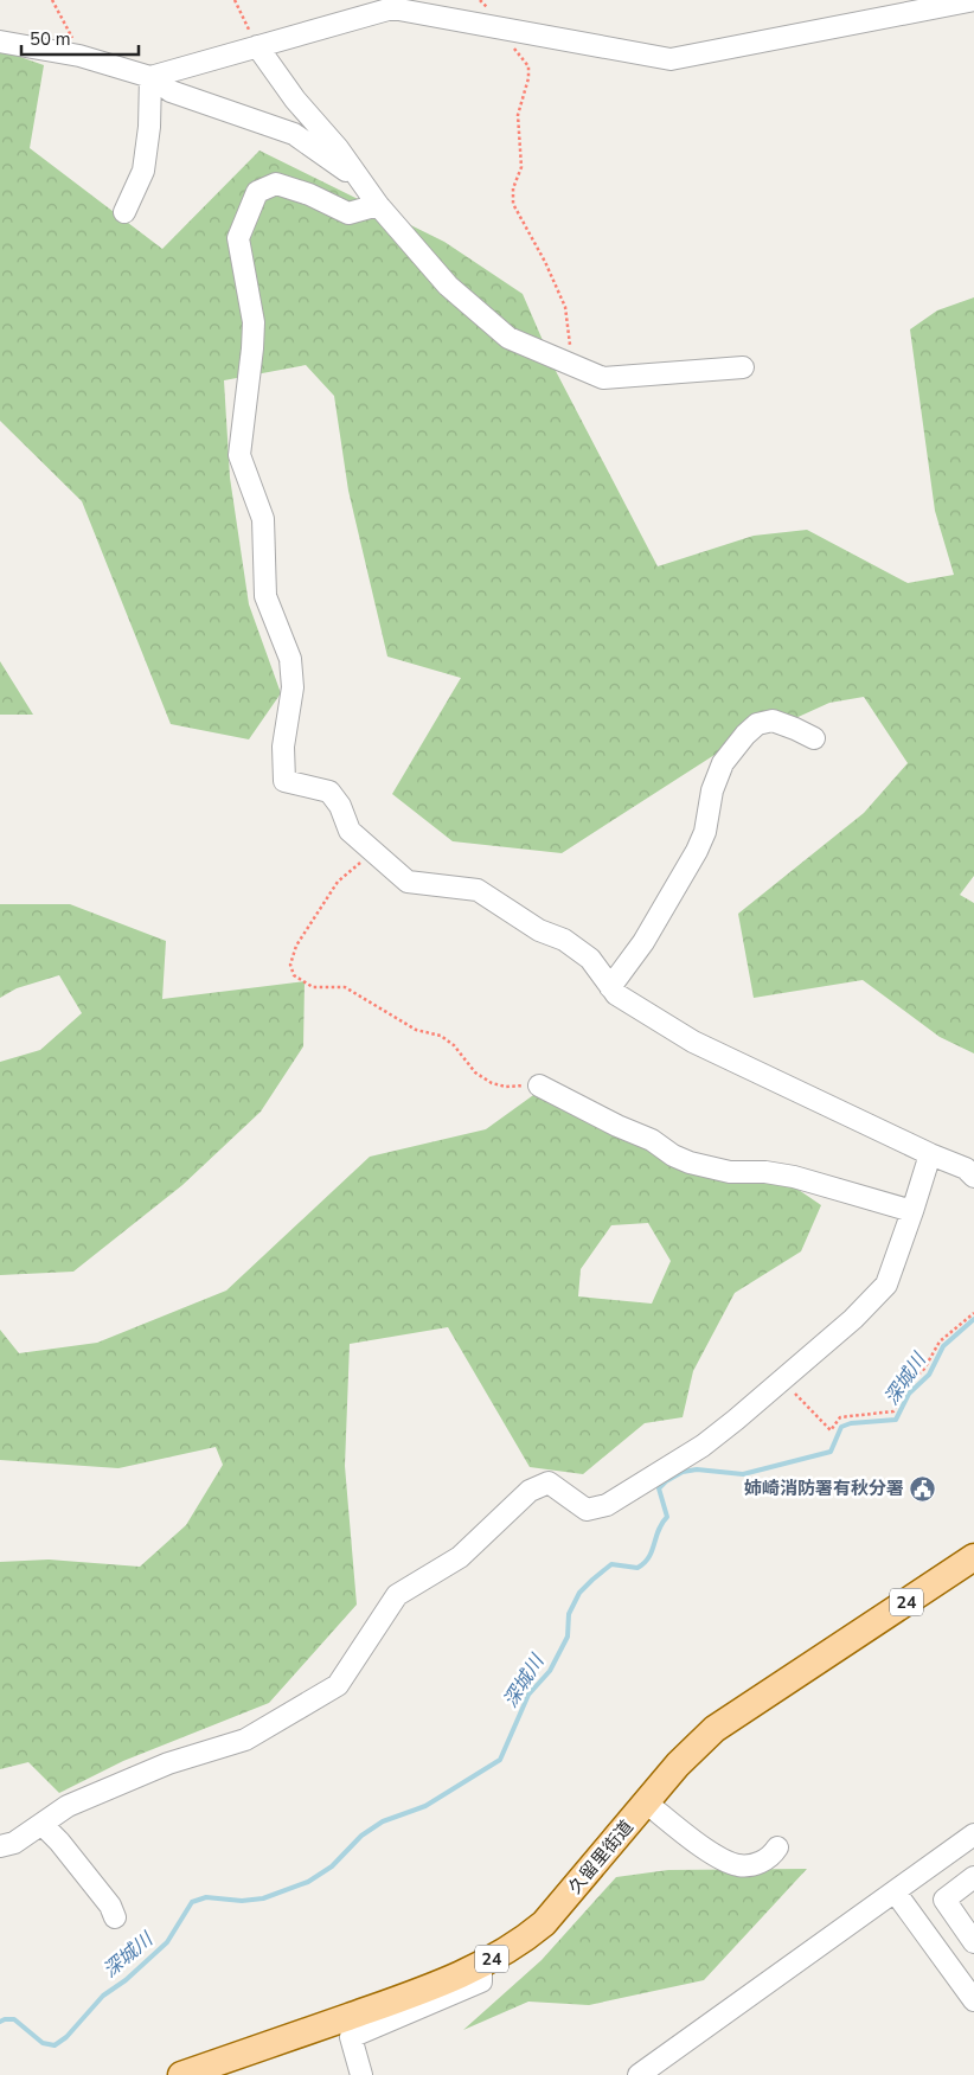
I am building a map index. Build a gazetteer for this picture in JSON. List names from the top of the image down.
{
  "streets": {
    "main road": ["24", "久留里街道"]
  },
  "water": ["深城川"],
  "places": {
    "public building": ["姉崎消防署有秋分署"]
  },
  "scale_bar": "50 m"
}
